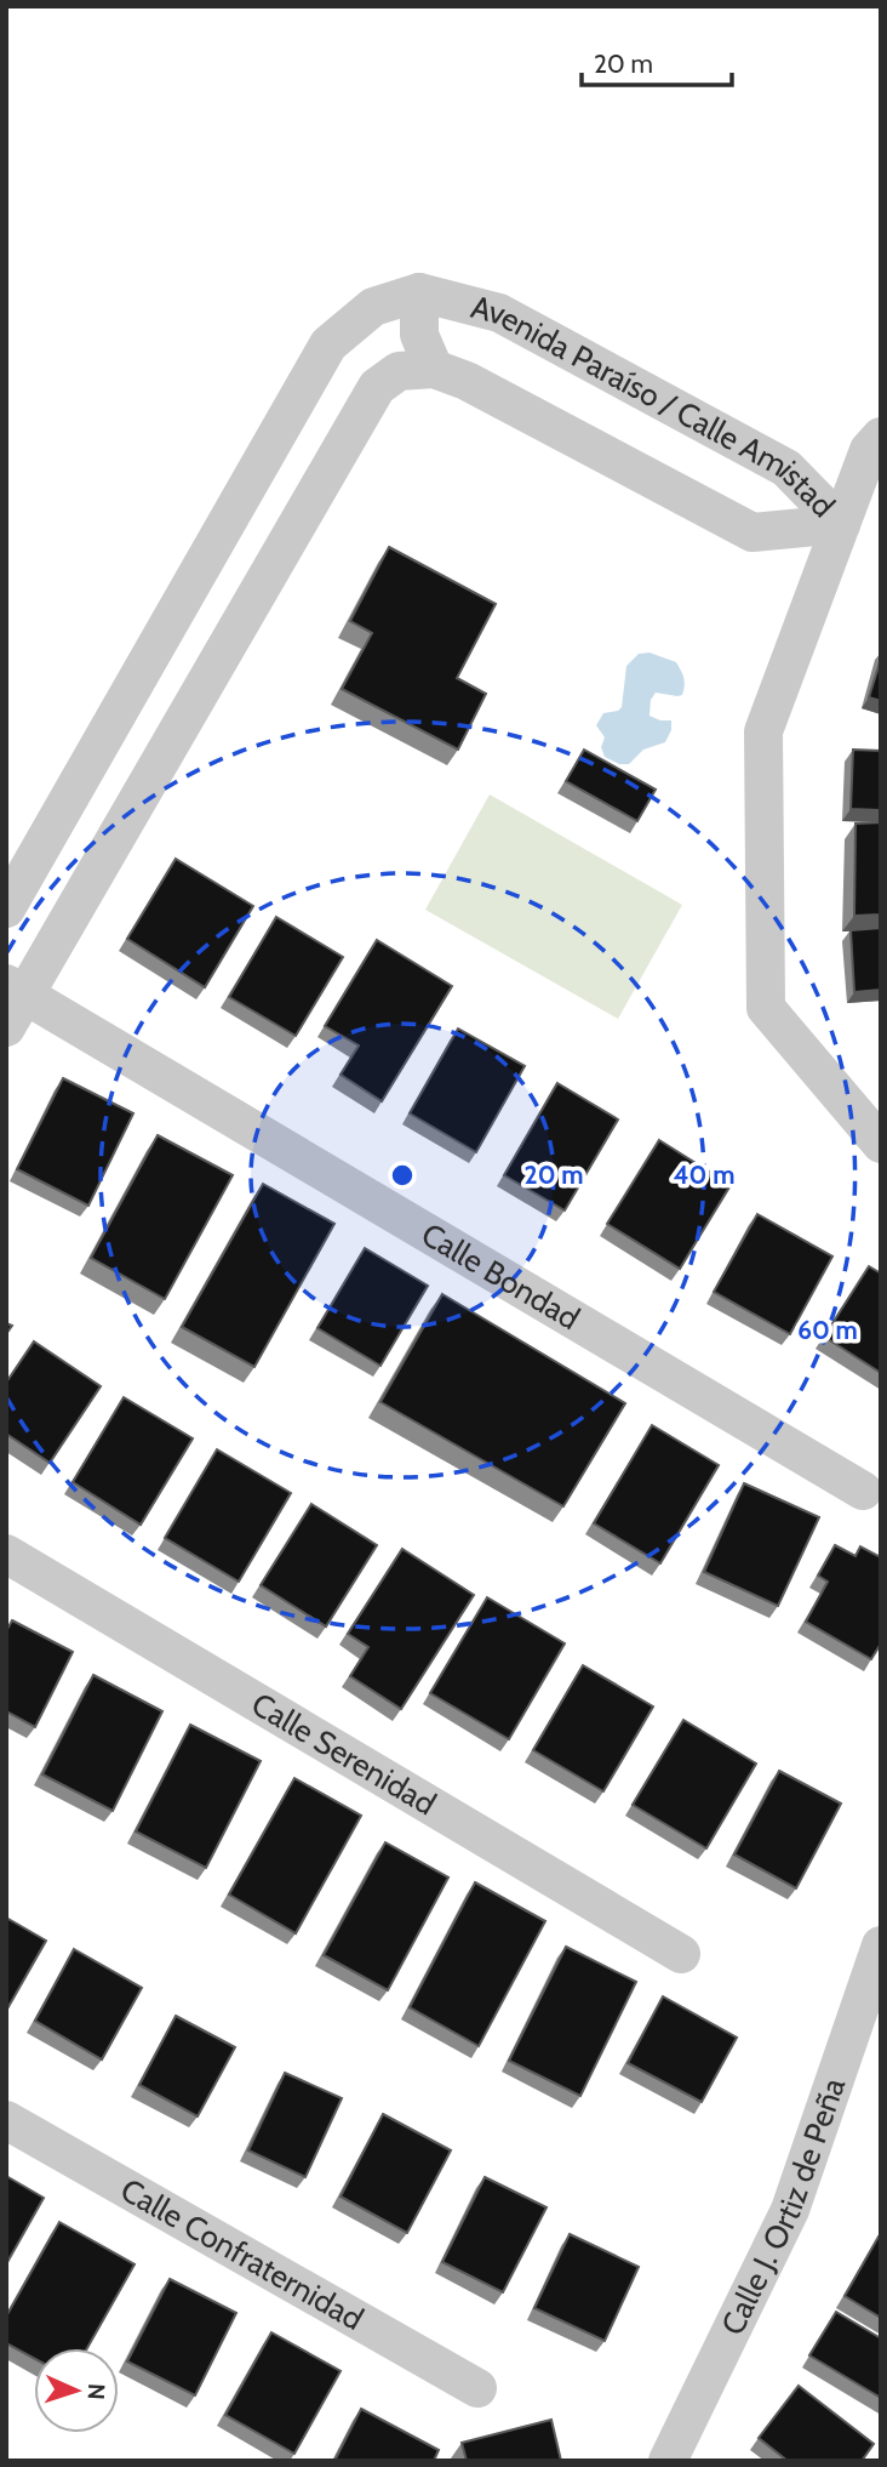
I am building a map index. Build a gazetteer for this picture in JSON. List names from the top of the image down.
{
  "streets": {
    "street": [
      "Avenida Paraíso / Calle Amistad",
      "Calle Bondad",
      "Calle Serenidad",
      "Calle J. Ortiz de Peña",
      "Calle Confraternidad"
    ]
  },
  "scale_bar": "20 m",
  "north": "right",
  "rings": ["20 m", "40 m", "60 m"]
}
